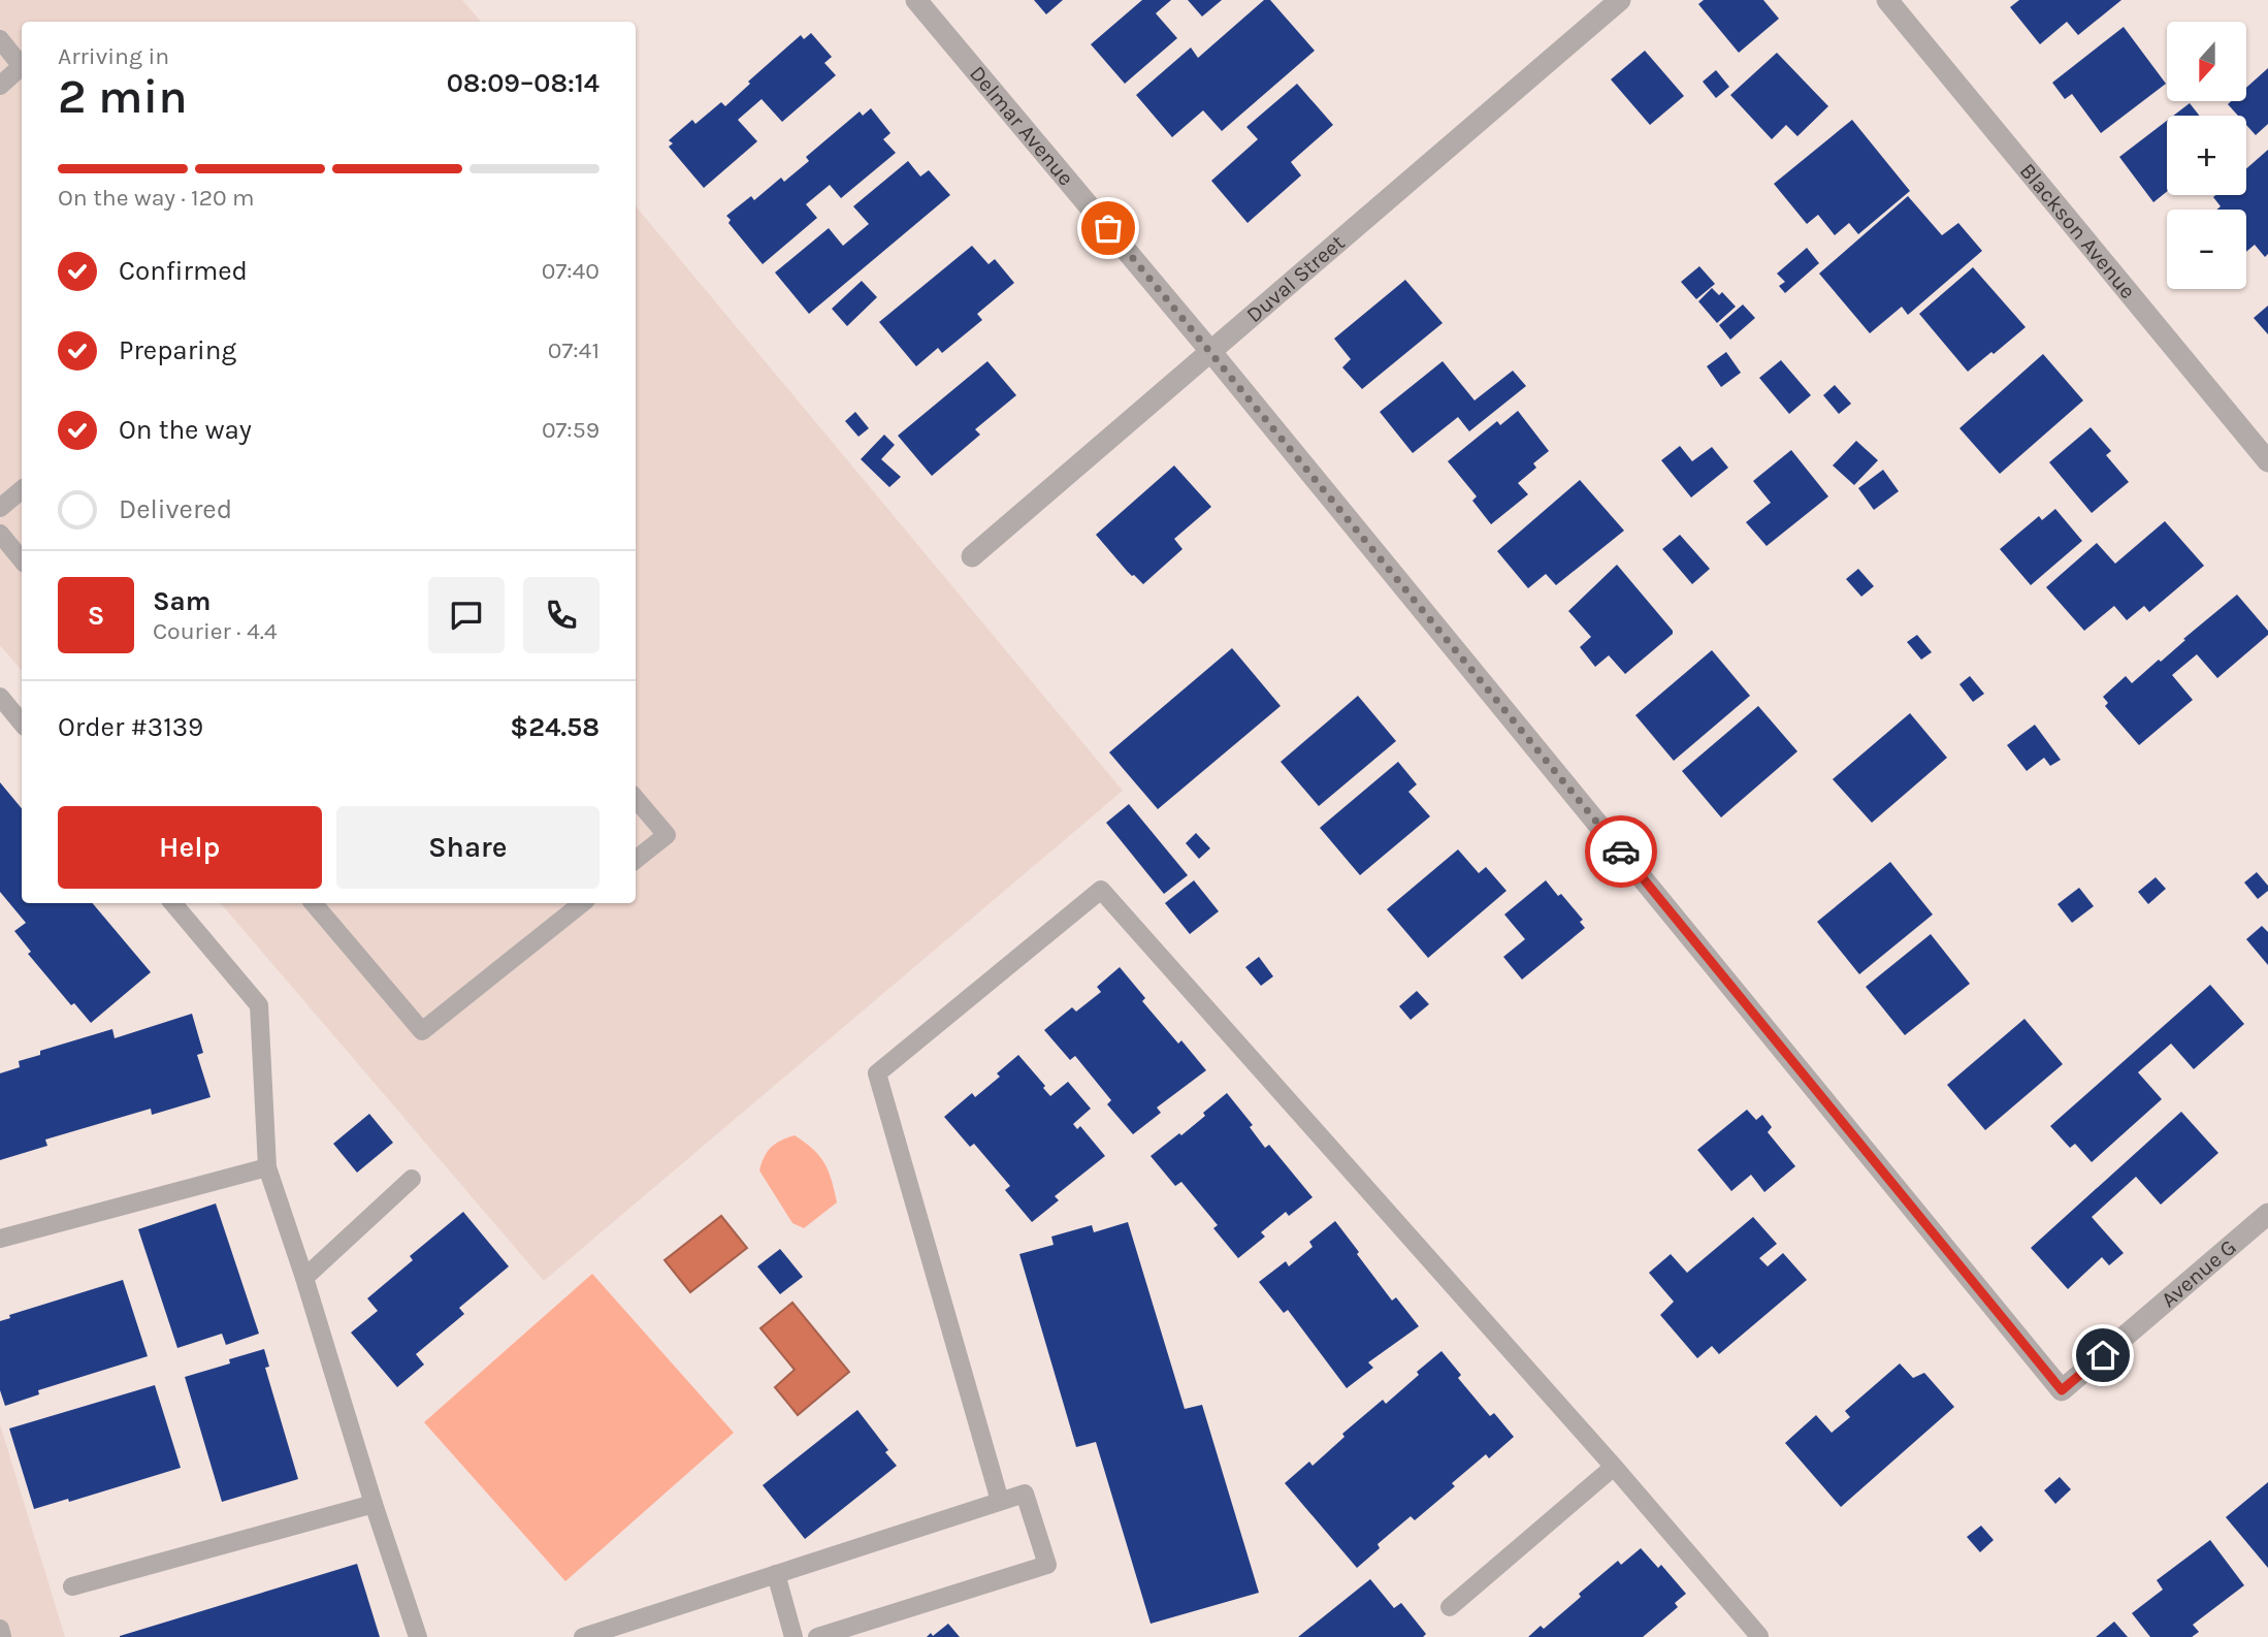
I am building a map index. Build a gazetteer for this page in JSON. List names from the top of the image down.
{
  "streets": {
    "street": [
      "Delmar Avenue",
      "Blackson Avenue",
      "Duval Street",
      "Avenue G"
    ]
  },
  "crossings": [
    ["Delmar Avenue", "Duval Street"],
    ["Delmar Avenue", "Avenue G"]
  ],
  "north": "bottom",
  "page": {
    "map_buttons": ["+", "−"],
    "heading": ["2 min", "Arriving in", "08:09–08:14"],
    "panel": [
      "Sam",
      "Courier · 4.4",
      "Order #3139",
      "$24.58"
    ],
    "bar": "On the way · 120 m",
    "list": [
      ["Confirmed", "07:40"],
      ["Preparing", "07:41"],
      ["On the way", "07:59"],
      "Delivered"
    ],
    "round": "S",
    "buttons": ["Help", "Share"]
  }
}
